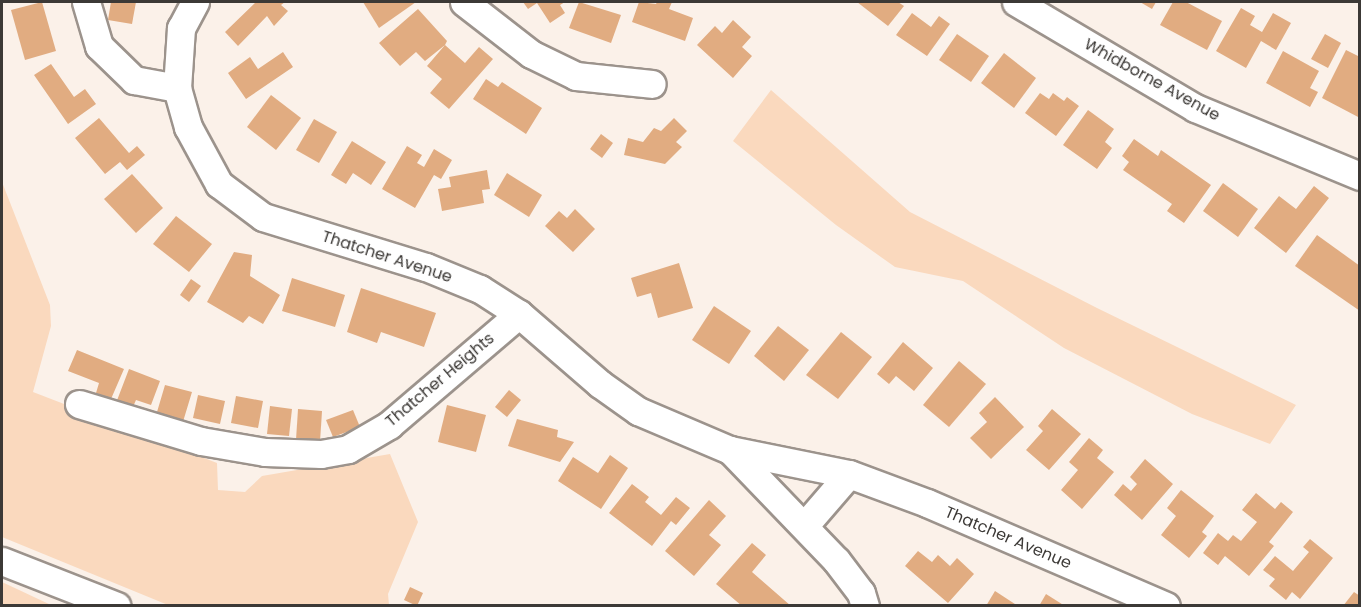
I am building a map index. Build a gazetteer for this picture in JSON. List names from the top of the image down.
{
  "streets": {
    "street": ["Whidborne Avenue", "Thatcher Avenue", "Thatcher Heights"]
  },
  "crossings": [
    ["Thatcher Avenue", "Thatcher Heights"]
  ]
}
